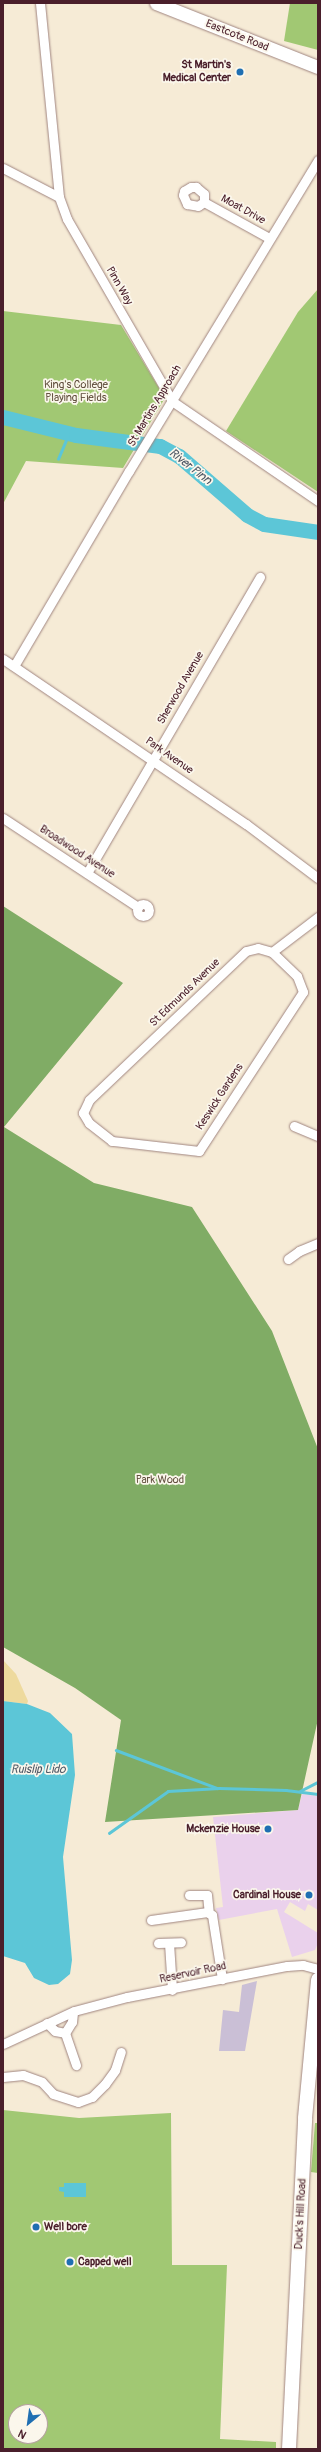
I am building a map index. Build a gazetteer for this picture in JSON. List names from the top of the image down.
{
  "streets": {
    "main road": ["Eastcote Road", "Duck's Hill Road"],
    "street": [
      "Moat Drive",
      "Pinn Way",
      "St Martins Approach",
      "Sherwood Avenue",
      "Park Avenue",
      "Broadwood Avenue",
      "St Edmunds Avenue",
      "Keswick Gardens",
      "Reservoir Road"
    ]
  },
  "crossings": [
    ["Moat Drive", "St Martins Approach"],
    ["Pinn Way", "St Martins Approach"],
    ["St Martins Approach", "Park Avenue"],
    ["Sherwood Avenue", "Park Avenue"],
    ["Sherwood Avenue", "Broadwood Avenue"],
    ["St Edmunds Avenue", "Keswick Gardens"]
  ],
  "water": ["River Pinn", "Ruislip Lido"],
  "parks": ["King's College Playing Fields", "Park Wood"],
  "places": [
    "St Martin's Medical Center",
    "Mckenzie House",
    "Cardinal House",
    "Well bore",
    "Capped well"
  ],
  "north": "bottom left"
}
